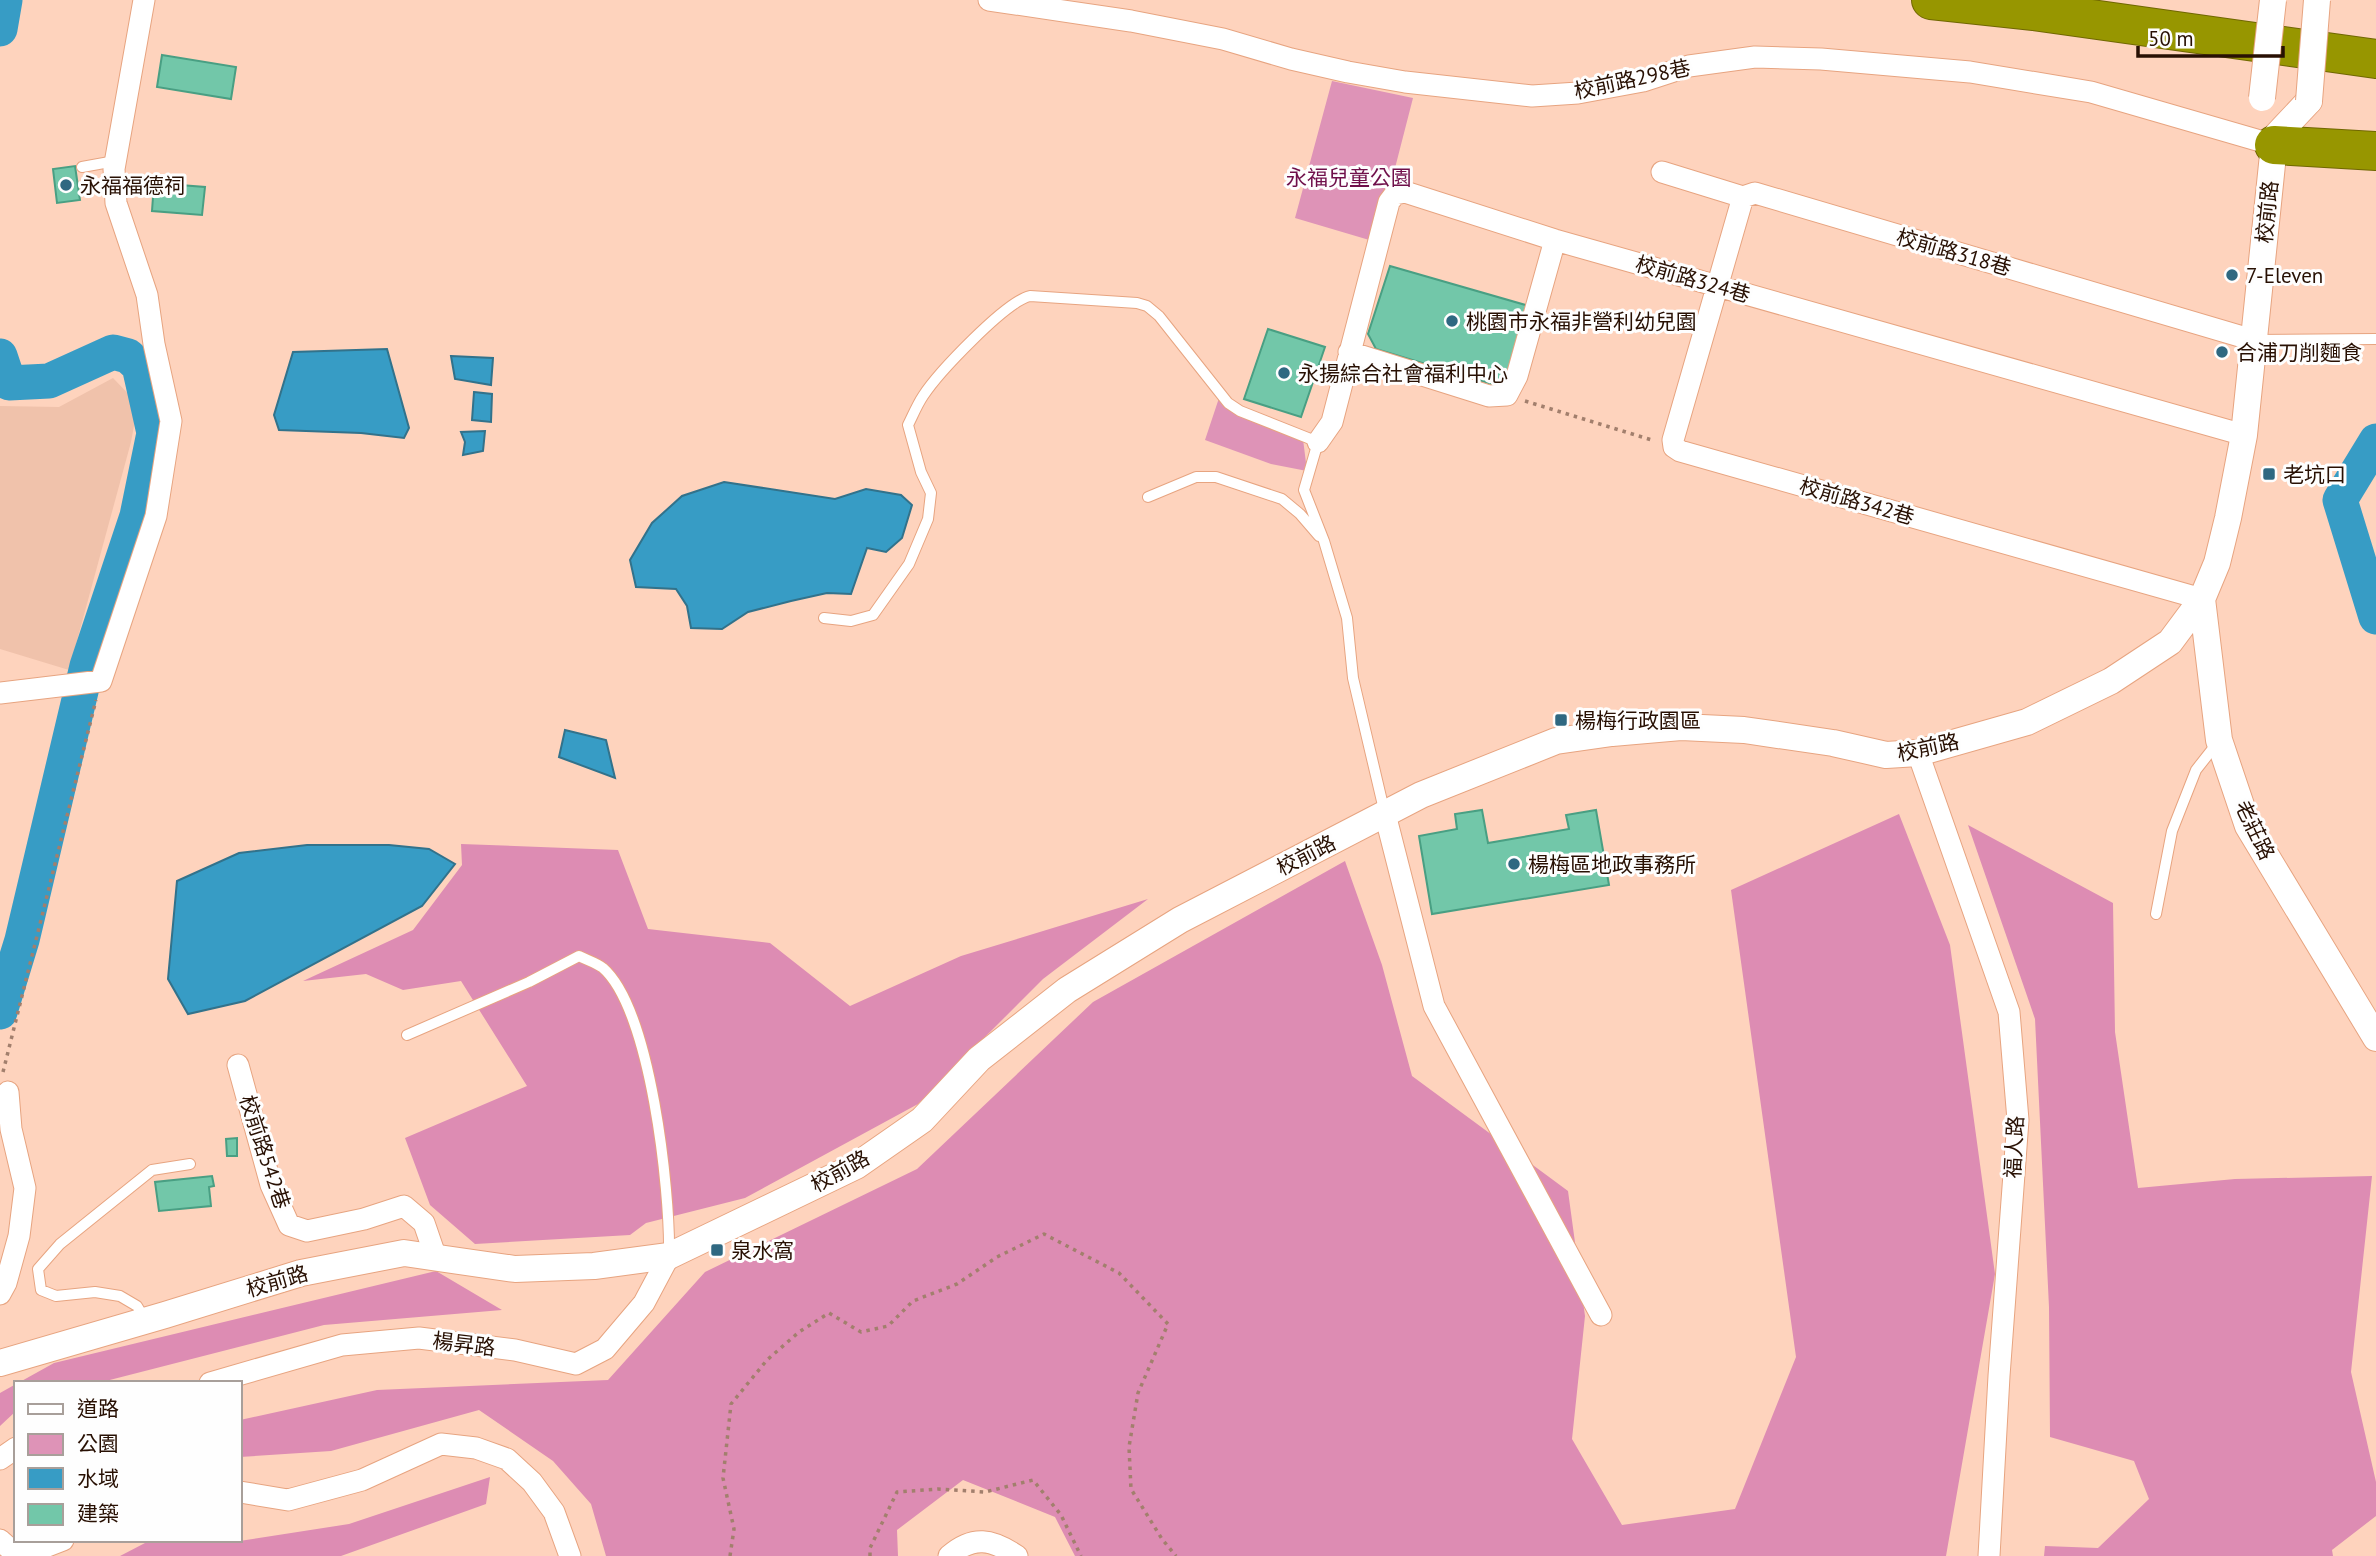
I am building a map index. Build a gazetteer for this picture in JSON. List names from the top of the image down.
{
  "streets": {
    "street": [
      "校前路298巷",
      "校前路",
      "校前路318巷",
      "校前路324巷",
      "校前路342巷",
      "老莊路",
      "福人路",
      "校前路542巷",
      "楊昇路"
    ]
  },
  "crossings": [
    ["校前路298巷", "校前路"],
    ["校前路", "校前路318巷"],
    ["校前路", "校前路324巷"],
    ["校前路", "校前路342巷"],
    ["校前路", "老莊路"],
    ["校前路", "福人路"],
    ["校前路", "校前路542巷"],
    ["校前路", "楊昇路"],
    ["校前路342巷", "老莊路"]
  ],
  "parks": ["永福兒童公園"],
  "places": {
    "other": [
      "永福福德祠",
      "7-Eleven",
      "桃園市永福非營利幼兒園",
      "合浦刀削麵食",
      "永揚綜合社會福利中心",
      "楊梅區地政事務所"
    ],
    "transit": ["老坑口", "楊梅行政園區", "泉水窩"]
  },
  "legend": [
    "道路",
    "公園",
    "水域",
    "建築"
  ],
  "scale_bar": "50 m"
}
